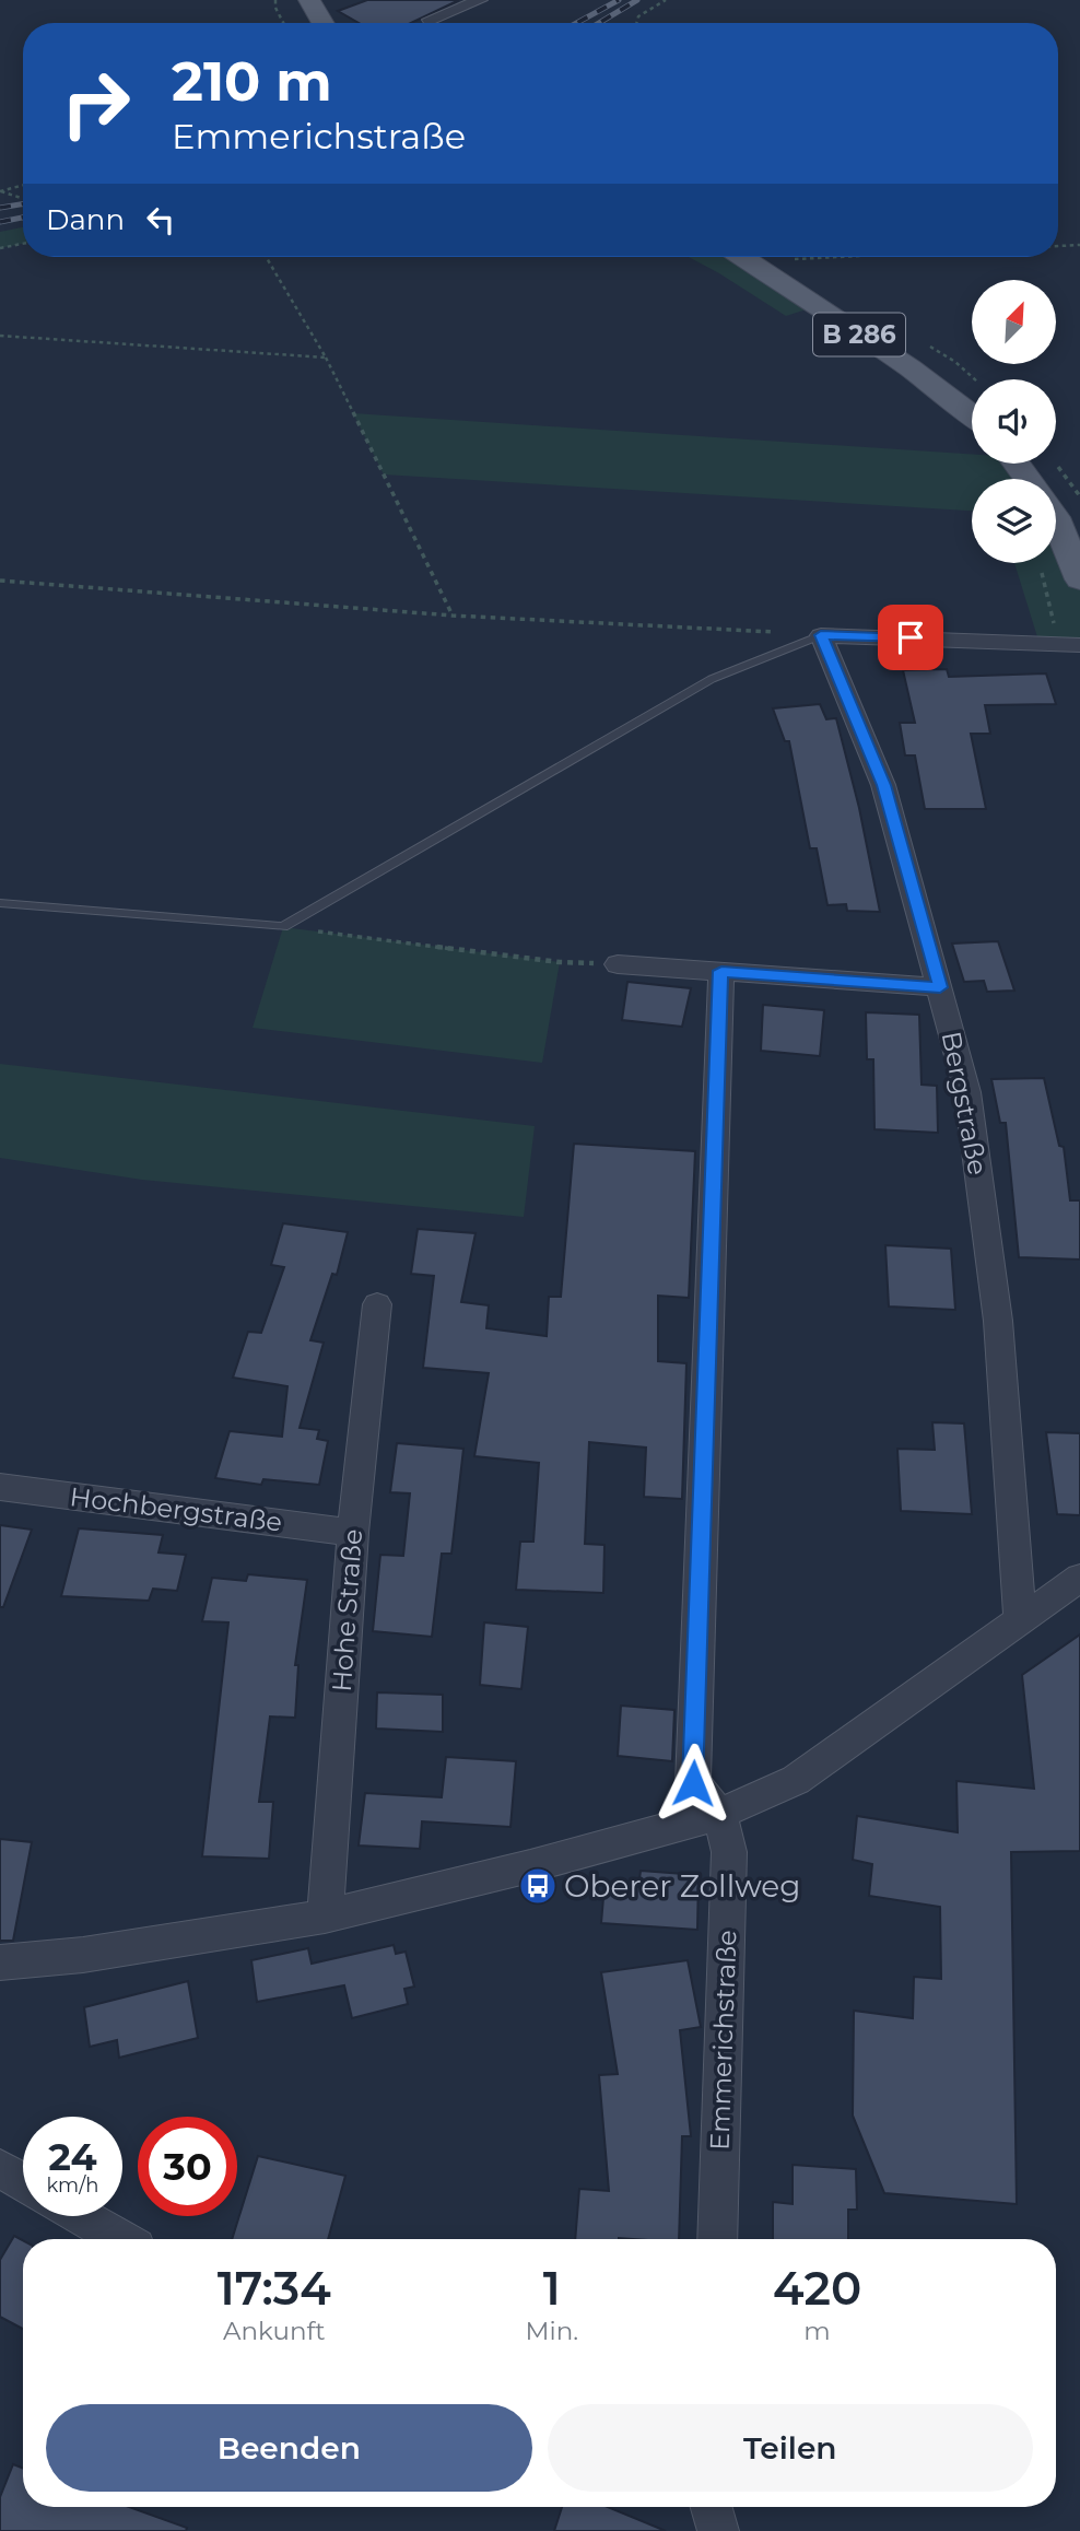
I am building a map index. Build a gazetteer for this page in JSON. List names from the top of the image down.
{
  "streets": {
    "main road": ["B 286"],
    "street": [
      "Bergstraße",
      "Hochbergstraße",
      "Hohe Straße",
      "Emmerichstraße"
    ]
  },
  "crossings": [
    ["Hochbergstraße", "Hohe Straße"]
  ],
  "places": {
    "bus stop": ["Oberer Zollweg"]
  },
  "north": "top right",
  "page": {
    "turn": ["210 m", "Emmerichstraße"],
    "then": "Dann",
    "speed": "24 km/h",
    "limit": "30",
    "eta": [
      "17:34",
      "Ankunft",
      "1",
      "Min.",
      "420",
      "m"
    ],
    "buttons": ["Beenden", "Teilen"]
  }
}
